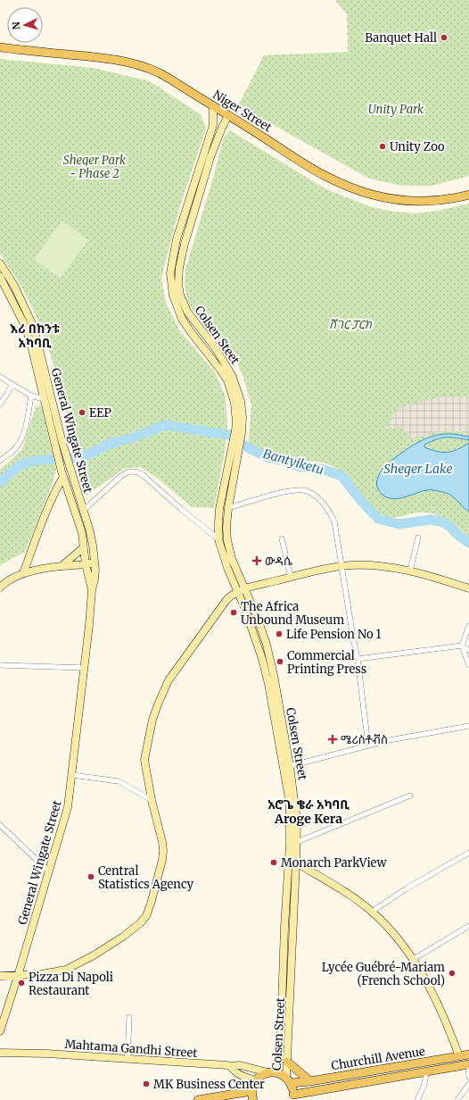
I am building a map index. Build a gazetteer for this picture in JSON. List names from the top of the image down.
{
  "streets": {
    "main road": [
      "Niger Street",
      "Colsen Steet",
      "General Wingate Street",
      "Colsen Street",
      "Mahtama Gandhi Street",
      "Churchill Avenue"
    ]
  },
  "crossings": [
    ["Niger Street", "Colsen Steet"],
    ["Colsen Steet", "Colsen Street"],
    ["Colsen Street", "Churchill Avenue"]
  ],
  "districts": ["እሪ በከንቱ አካባቢ", "አሮጌ ቄራ አካባቢ Aroge Kera"],
  "water": ["Bantyiketu", "Sheger Lake"],
  "parks": ["Unity Park", "Sheger Park - Phase 2", "ሸገር ፓርክ"],
  "places": {
    "other": [
      "Banquet Hall",
      "Unity Zoo",
      "EEP",
      "The Africa Unbound Museum",
      "Life Pension No 1",
      "Commercial Printing Press",
      "Monarch ParkView",
      "Central Statistics Agency",
      "Lycée Guébré-Mariam (French School)",
      "Pizza Di Napoli Restaurant",
      "MK Business Center"
    ],
    "health": ["ውዳሴ", "ሜሪስቶቭስ"]
  },
  "north": "left"
}
